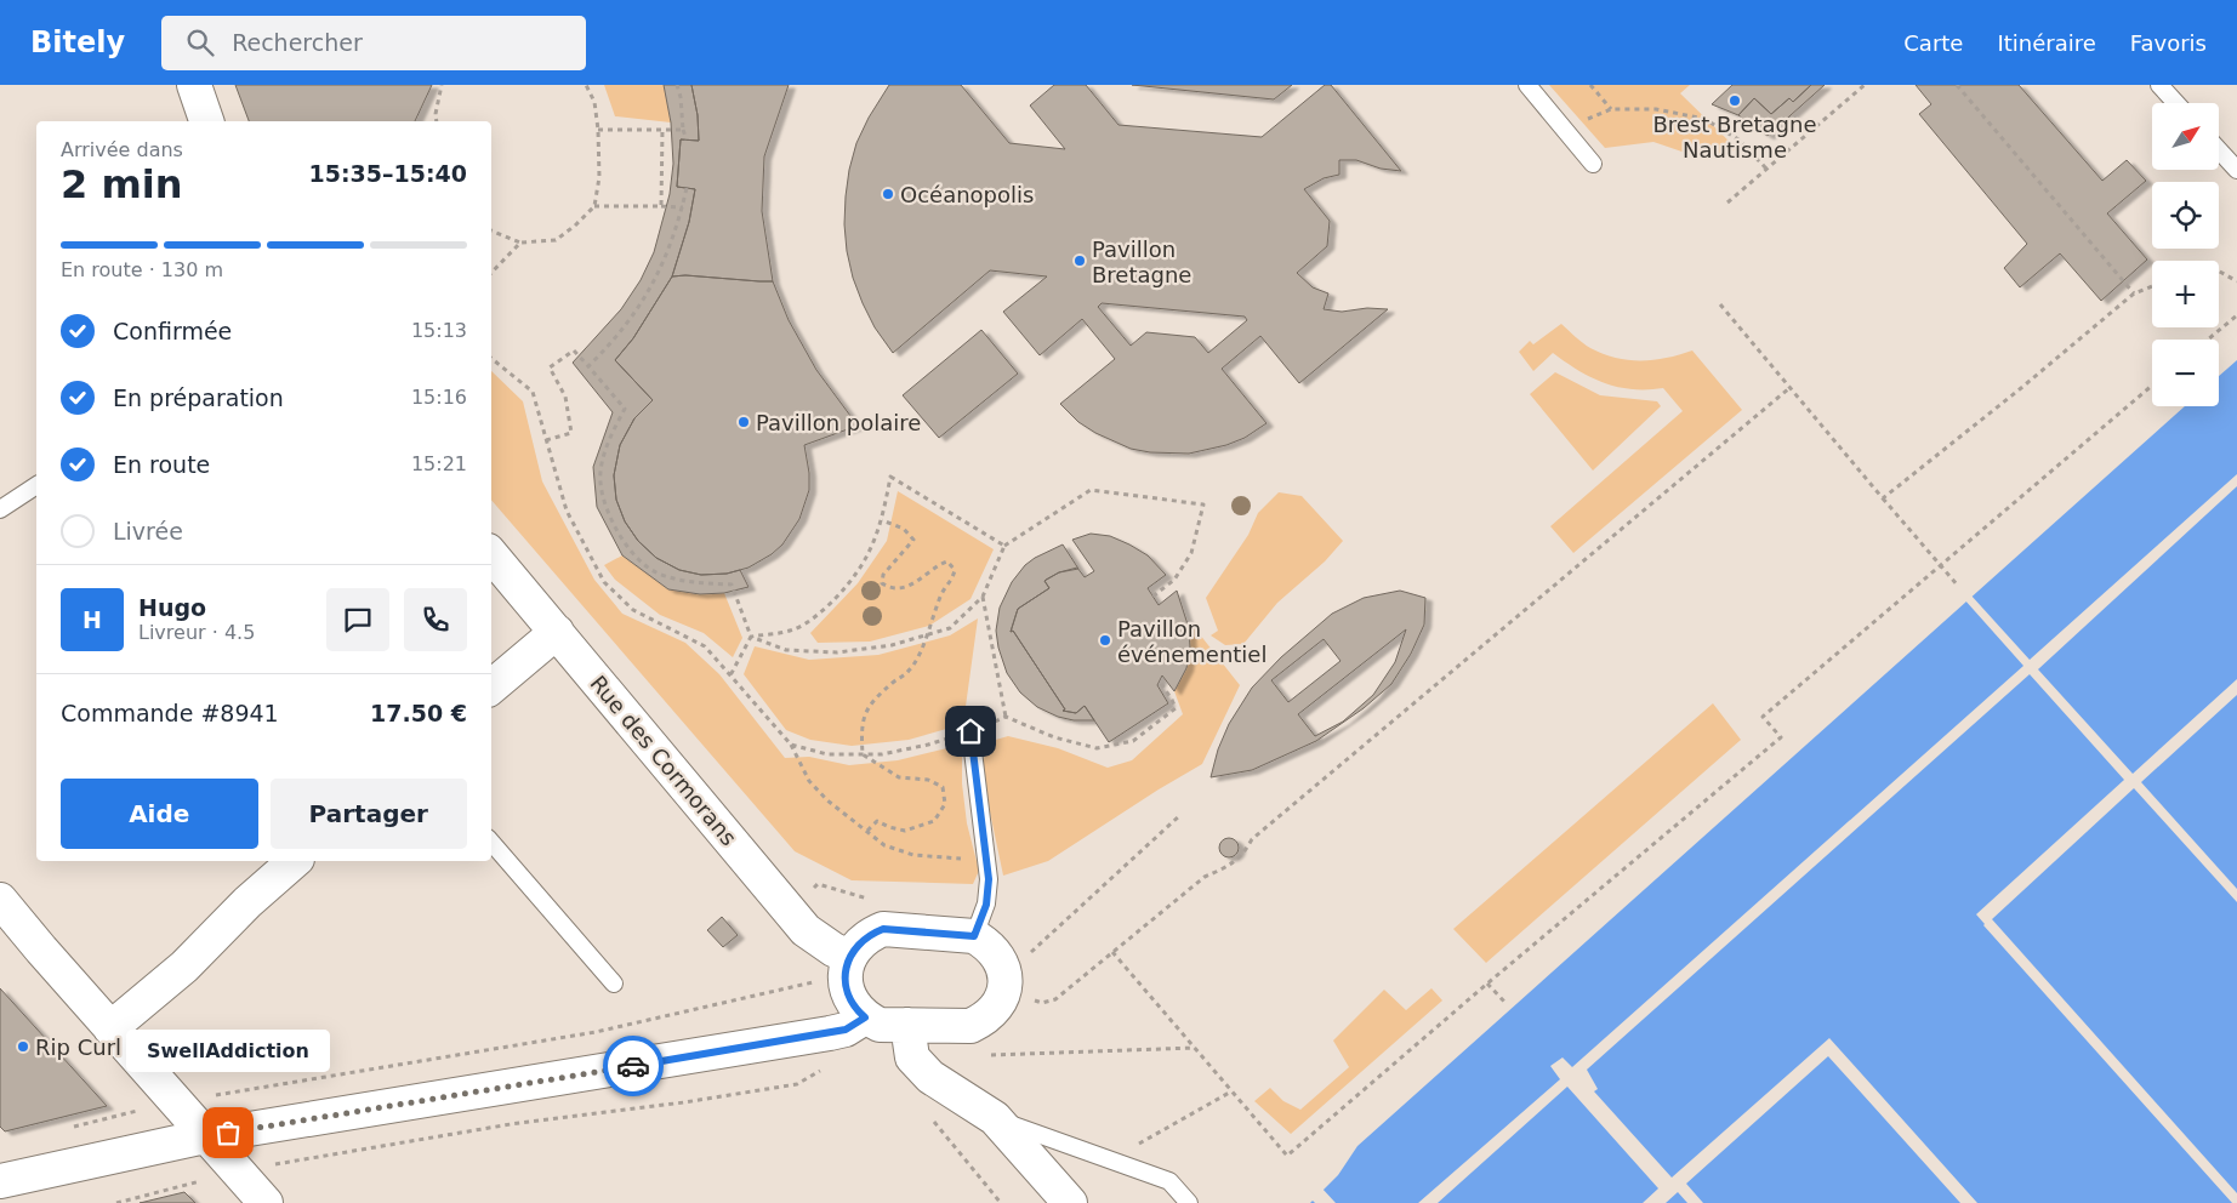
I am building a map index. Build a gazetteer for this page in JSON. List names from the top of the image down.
{
  "streets": {
    "street": ["Rue des Cormorans"]
  },
  "places": [
    "Brest Bretagne Nautisme",
    "Océanopolis",
    "Pavillon Bretagne",
    "Pavillon polaire",
    "Pavillon événementiel",
    "Rip Curl",
    "SwellAddiction"
  ],
  "north": "top right",
  "page": {
    "header": "Bitely",
    "search": "Rechercher",
    "nav": ["Carte", "Itinéraire", "Favoris"],
    "map_buttons": ["+", "−"],
    "heading": ["2 min", "Arrivée dans", "15:35–15:40"],
    "panel": [
      "Hugo",
      "Livreur · 4.5",
      "Commande #8941",
      "17.50 €"
    ],
    "bar": "En route · 130 m",
    "list": [
      ["Confirmée", "15:13"],
      ["En préparation", "15:16"],
      ["En route", "15:21"],
      "Livrée"
    ],
    "round": "H",
    "buttons": ["Aide", "Partager"],
    "bubble": "SwellAddiction"
  }
}
